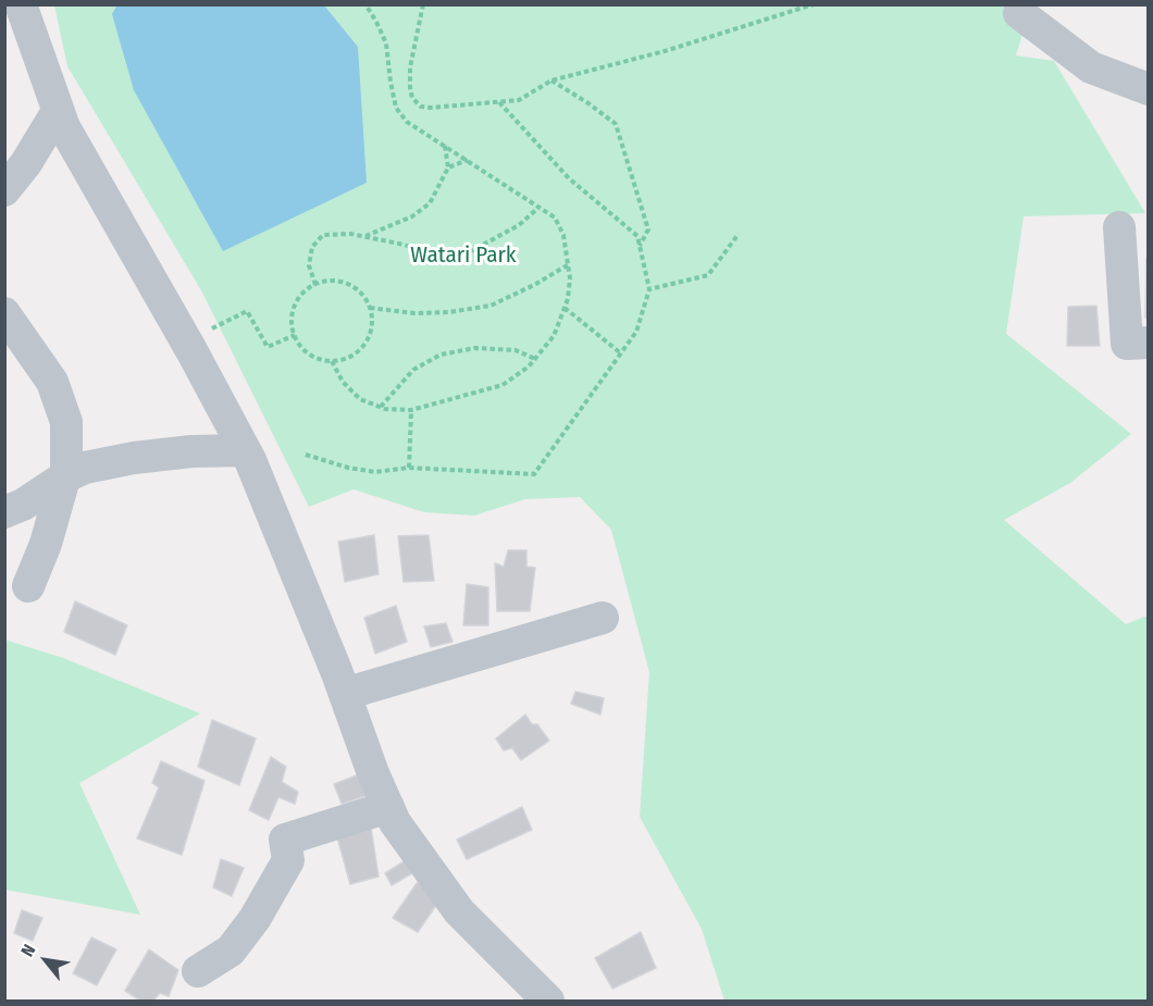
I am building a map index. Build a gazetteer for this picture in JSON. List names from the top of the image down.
{
  "parks": ["Watari Park"],
  "north": "top left"
}
